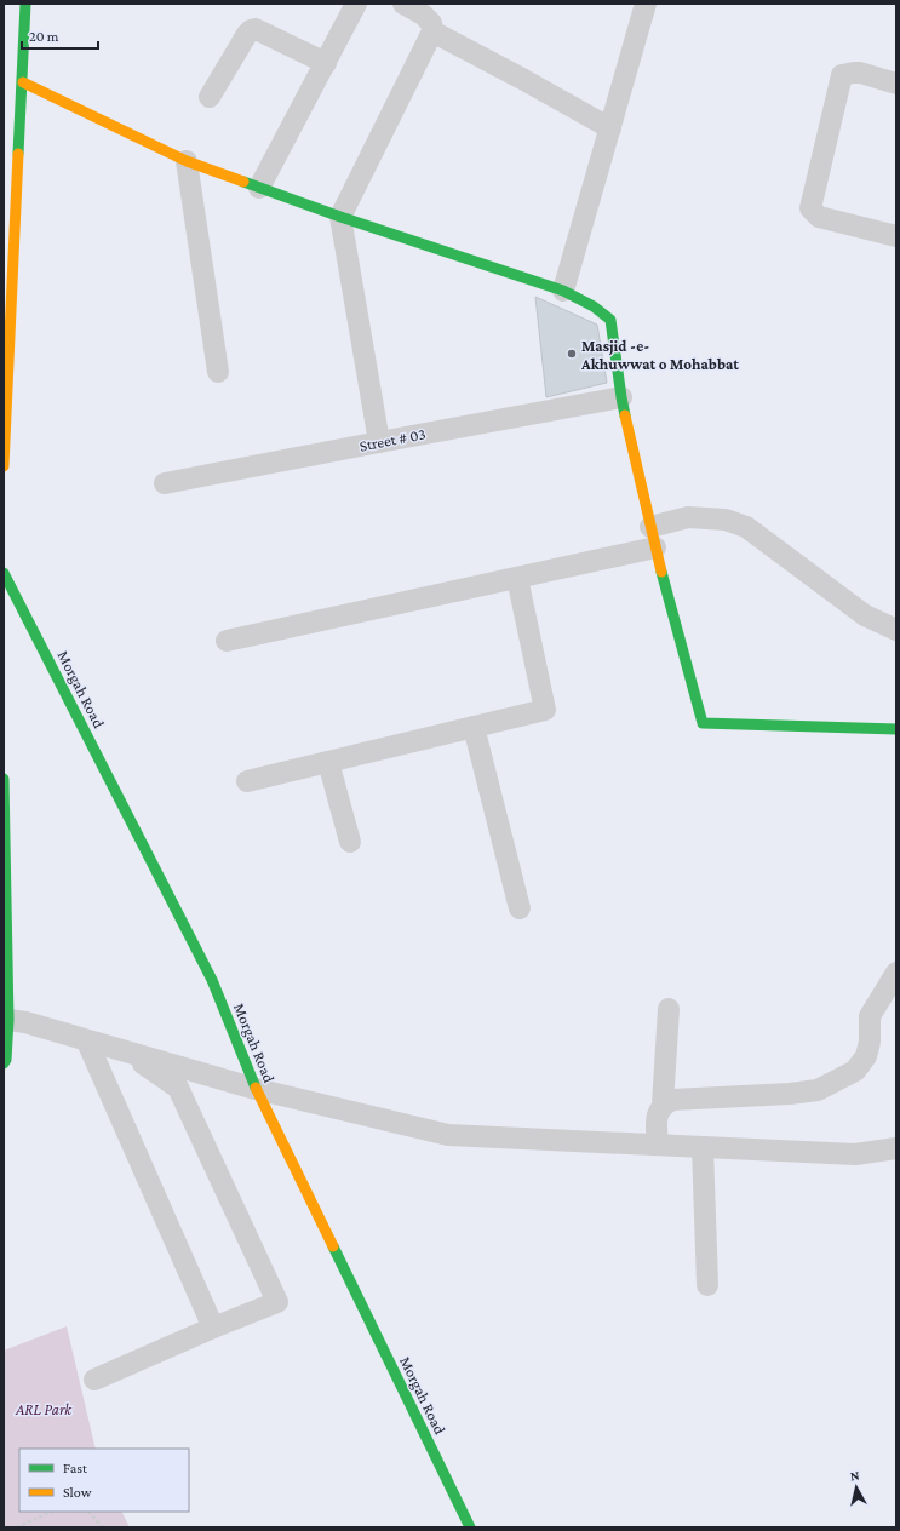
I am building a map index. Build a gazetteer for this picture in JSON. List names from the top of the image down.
{
  "streets": {
    "street": ["Street # 03", "Morgah Road"]
  },
  "parks": ["ARL Park"],
  "places": ["Masjid -e- Akhuwwat o Mohabbat"],
  "legend": ["Fast", "Slow"],
  "scale_bar": "20 m",
  "north": "top"
}
